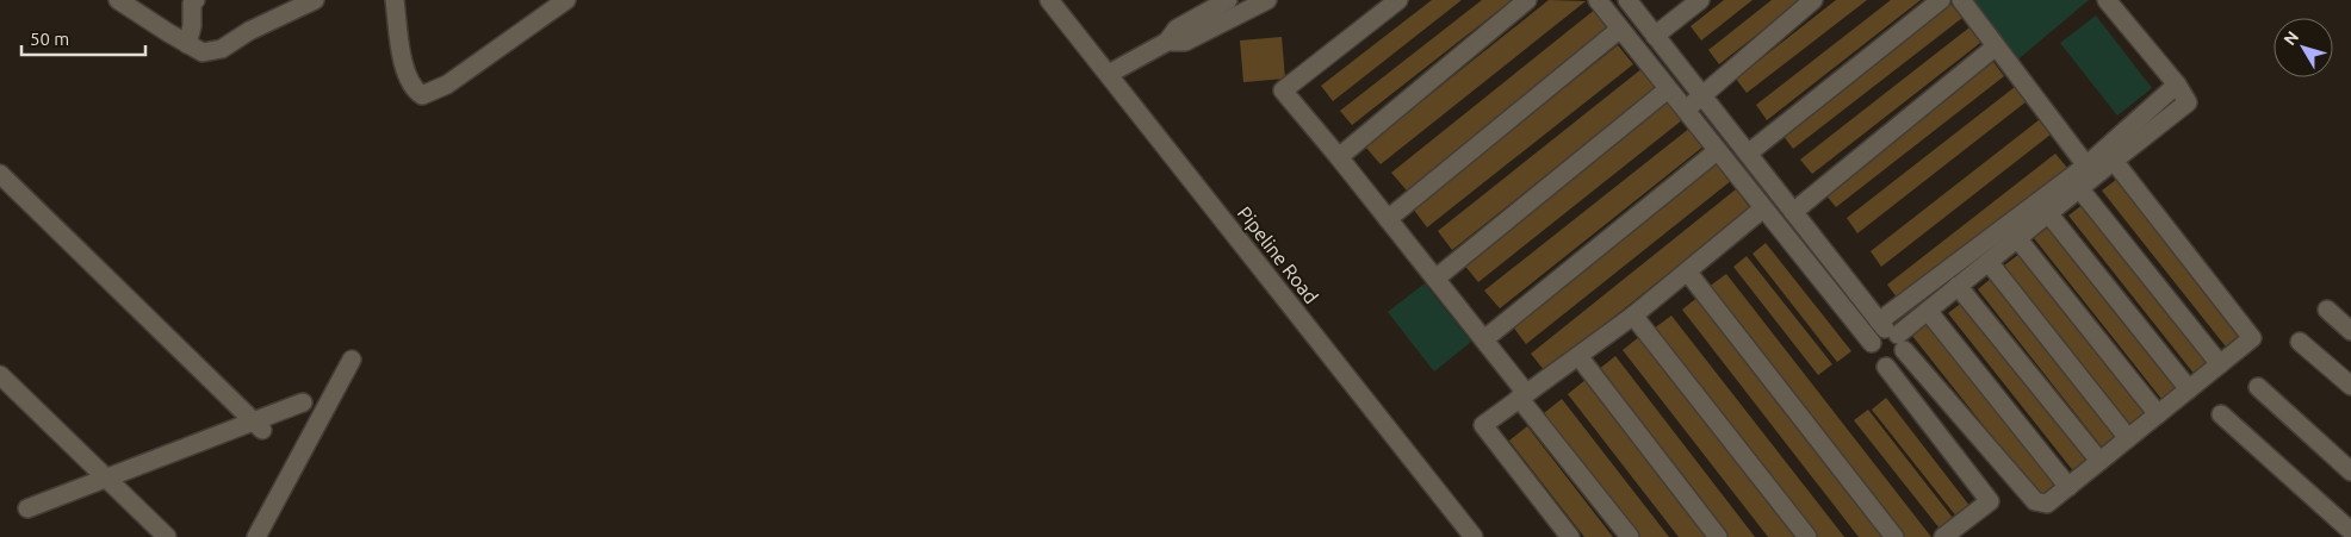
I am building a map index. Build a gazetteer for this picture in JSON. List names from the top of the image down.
{
  "streets": {
    "street": ["Pipeline Road"]
  },
  "scale_bar": "50 m",
  "north": "top left"
}
